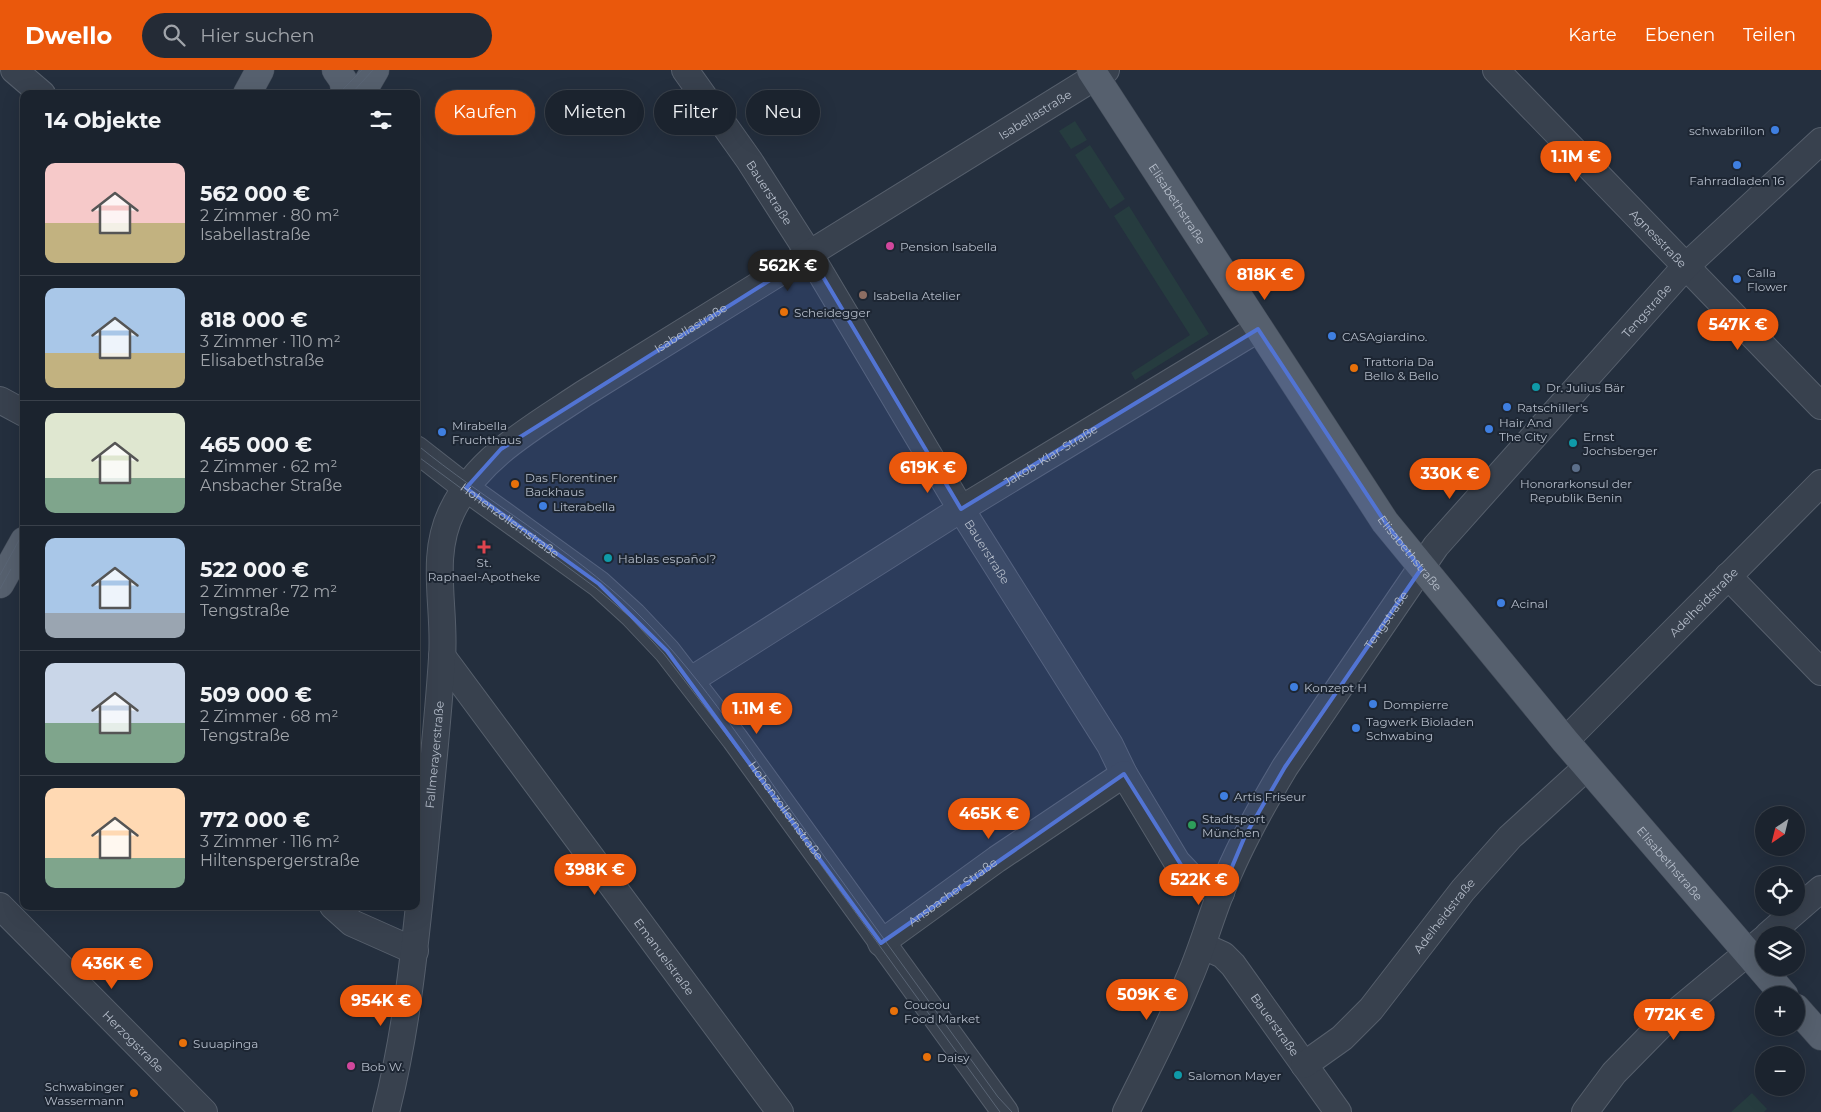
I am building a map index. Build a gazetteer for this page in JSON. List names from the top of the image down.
{
  "streets": {
    "main road": ["Elisabethstraße"],
    "street": [
      "Isabellastraße",
      "Bauerstraße",
      "Agnesstraße",
      "Tengstraße",
      "Jakob-Klar-Straße",
      "Hohenzollernstraße",
      "Adelheidstraße",
      "Fallmerayerstraße",
      "Ansbacher Straße",
      "Emanuelstraße",
      "Herzogstraße"
    ]
  },
  "crossings": [
    ["Isabellastraße", "Bauerstraße"],
    ["Isabellastraße", "Elisabethstraße"],
    ["Isabellastraße", "Hohenzollernstraße"],
    ["Isabellastraße", "Fallmerayerstraße"],
    ["Bauerstraße", "Tengstraße"],
    ["Bauerstraße", "Jakob-Klar-Straße"],
    ["Bauerstraße", "Adelheidstraße"],
    ["Bauerstraße", "Ansbacher Straße"],
    ["Elisabethstraße", "Tengstraße"],
    ["Elisabethstraße", "Jakob-Klar-Straße"],
    ["Elisabethstraße", "Adelheidstraße"],
    ["Agnesstraße", "Tengstraße"],
    ["Jakob-Klar-Straße", "Hohenzollernstraße"],
    ["Hohenzollernstraße", "Fallmerayerstraße"],
    ["Hohenzollernstraße", "Ansbacher Straße"],
    ["Fallmerayerstraße", "Emanuelstraße"]
  ],
  "places": {
    "other": [
      "schwabrillon",
      "Fahrradladen 16",
      "Pension Isabella",
      "Calla Flower",
      "Isabella Atelier",
      "Scheidegger",
      "CASAgiardino.",
      "Trattoria Da Bello & Bello",
      "Dr. Julius Bär",
      "Ratschiller's",
      "Hair And The City",
      "Mirabella Fruchthaus",
      "Ernst Jochsberger",
      "Honorarkonsul der Republik Benin",
      "Das Florentiner Backhaus",
      "Literabella",
      "Hablas español?",
      "Acinal",
      "Konzept H",
      "Dompierre",
      "Tagwerk Bioladen Schwabing",
      "Artis Friseur",
      "Stadtsport München",
      "Coucou Food Market",
      "Suuapinga",
      "Daisy",
      "Bob W.",
      "Salomon Mayer",
      "Schwabinger Wassermann"
    ],
    "health": ["St. Raphael-Apotheke"]
  },
  "north": "bottom left",
  "page": {
    "header": "Dwello",
    "search": "Hier suchen",
    "nav": ["Karte", "Ebenen", "Teilen"],
    "chip": [
      "Kaufen",
      "Mieten",
      "Filter",
      "Neu"
    ],
    "heading": "14 Objekte",
    "price": [
      "1.1M €",
      "562K €",
      "818K €",
      "547K €",
      "619K €",
      "330K €",
      "1.1M €",
      "465K €",
      "398K €",
      "522K €",
      "436K €",
      "509K €",
      "954K €",
      "772K €"
    ],
    "list": [
      {
        "name": "562 000 €",
        "note": "2 Zimmer · 80 m² · Isabellastraße"
      },
      {
        "name": "818 000 €",
        "note": "3 Zimmer · 110 m² · Elisabethstraße"
      },
      {
        "name": "465 000 €",
        "note": "2 Zimmer · 62 m² · Ansbacher Straße"
      },
      {
        "name": "522 000 €",
        "note": "2 Zimmer · 72 m² · Tengstraße"
      },
      {
        "name": "509 000 €",
        "note": "2 Zimmer · 68 m² · Tengstraße"
      },
      {
        "name": "772 000 €",
        "note": "3 Zimmer · 116 m² · Hiltenspergerstraße"
      }
    ],
    "map_buttons": ["+", "−"]
  }
}
